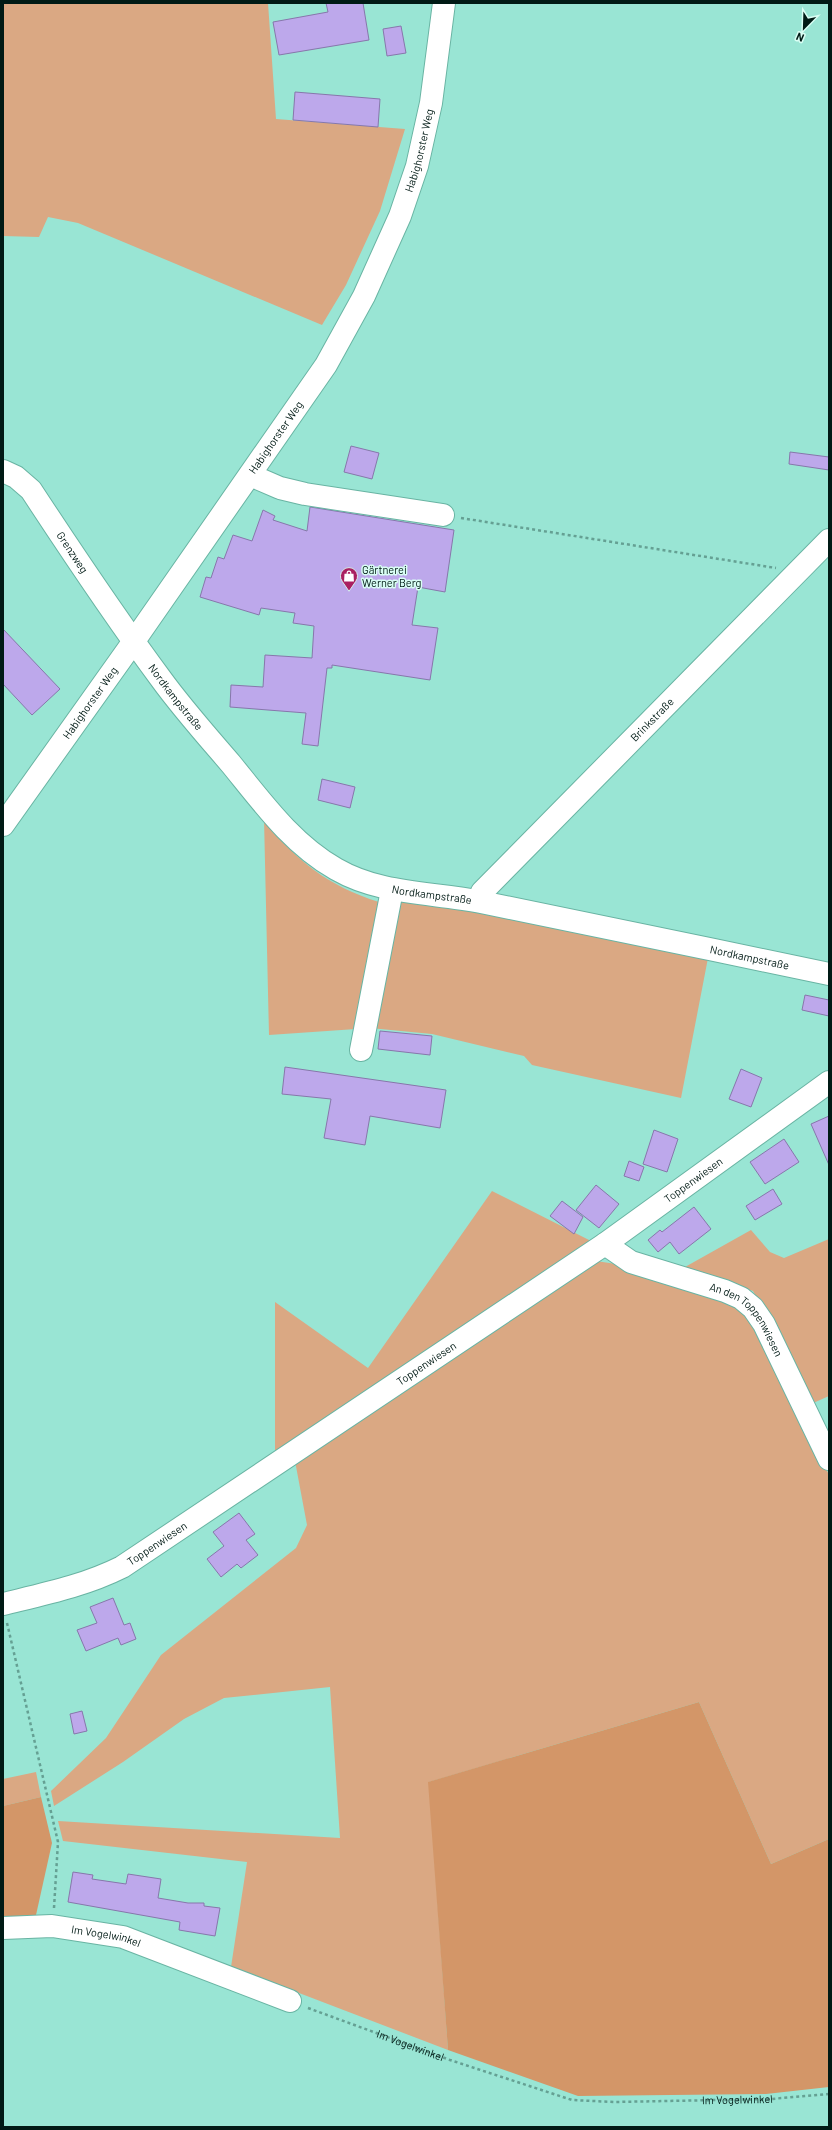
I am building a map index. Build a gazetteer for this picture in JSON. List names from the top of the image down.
{
  "streets": {
    "street": [
      "Habighorster Weg",
      "Grenzweg",
      "Nordkampstraße",
      "Brinkstraße",
      "Toppenwiesen",
      "An den Toppenwiesen",
      "Im Vogelwinkel"
    ]
  },
  "crossings": [
    ["Habighorster Weg", "Grenzweg"],
    ["Habighorster Weg", "Nordkampstraße"],
    ["Grenzweg", "Nordkampstraße"],
    ["Nordkampstraße", "Brinkstraße"],
    ["Toppenwiesen", "An den Toppenwiesen"]
  ],
  "places": {
    "shop": ["Gärtnerei Werner Berg"]
  },
  "north": "bottom left"
}
